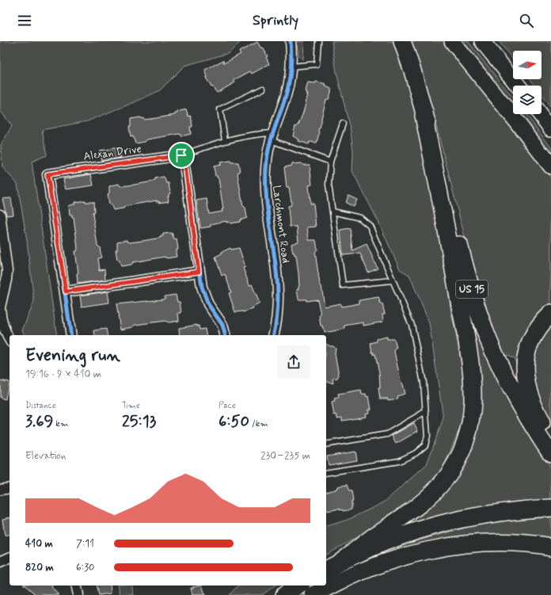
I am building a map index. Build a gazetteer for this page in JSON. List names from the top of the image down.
{
  "streets": {
    "highway": ["US 15"],
    "street": ["Alexan Drive", "Larchmont Road"]
  },
  "north": "right",
  "page": {
    "header": "Sprintly",
    "heading": ["Evening run", "19:16 · 9 × 410 m"],
    "stats": [
      ["Distance", "3.69 km"],
      ["Time", "25:13"],
      ["Pace", "6:50 /km"]
    ],
    "chart": ["Elevation", "230–235 m"],
    "list": [
      {
        "name": "410 m",
        "note": "7:11"
      },
      {
        "name": "820 m",
        "note": "6:30"
      }
    ]
  }
}
